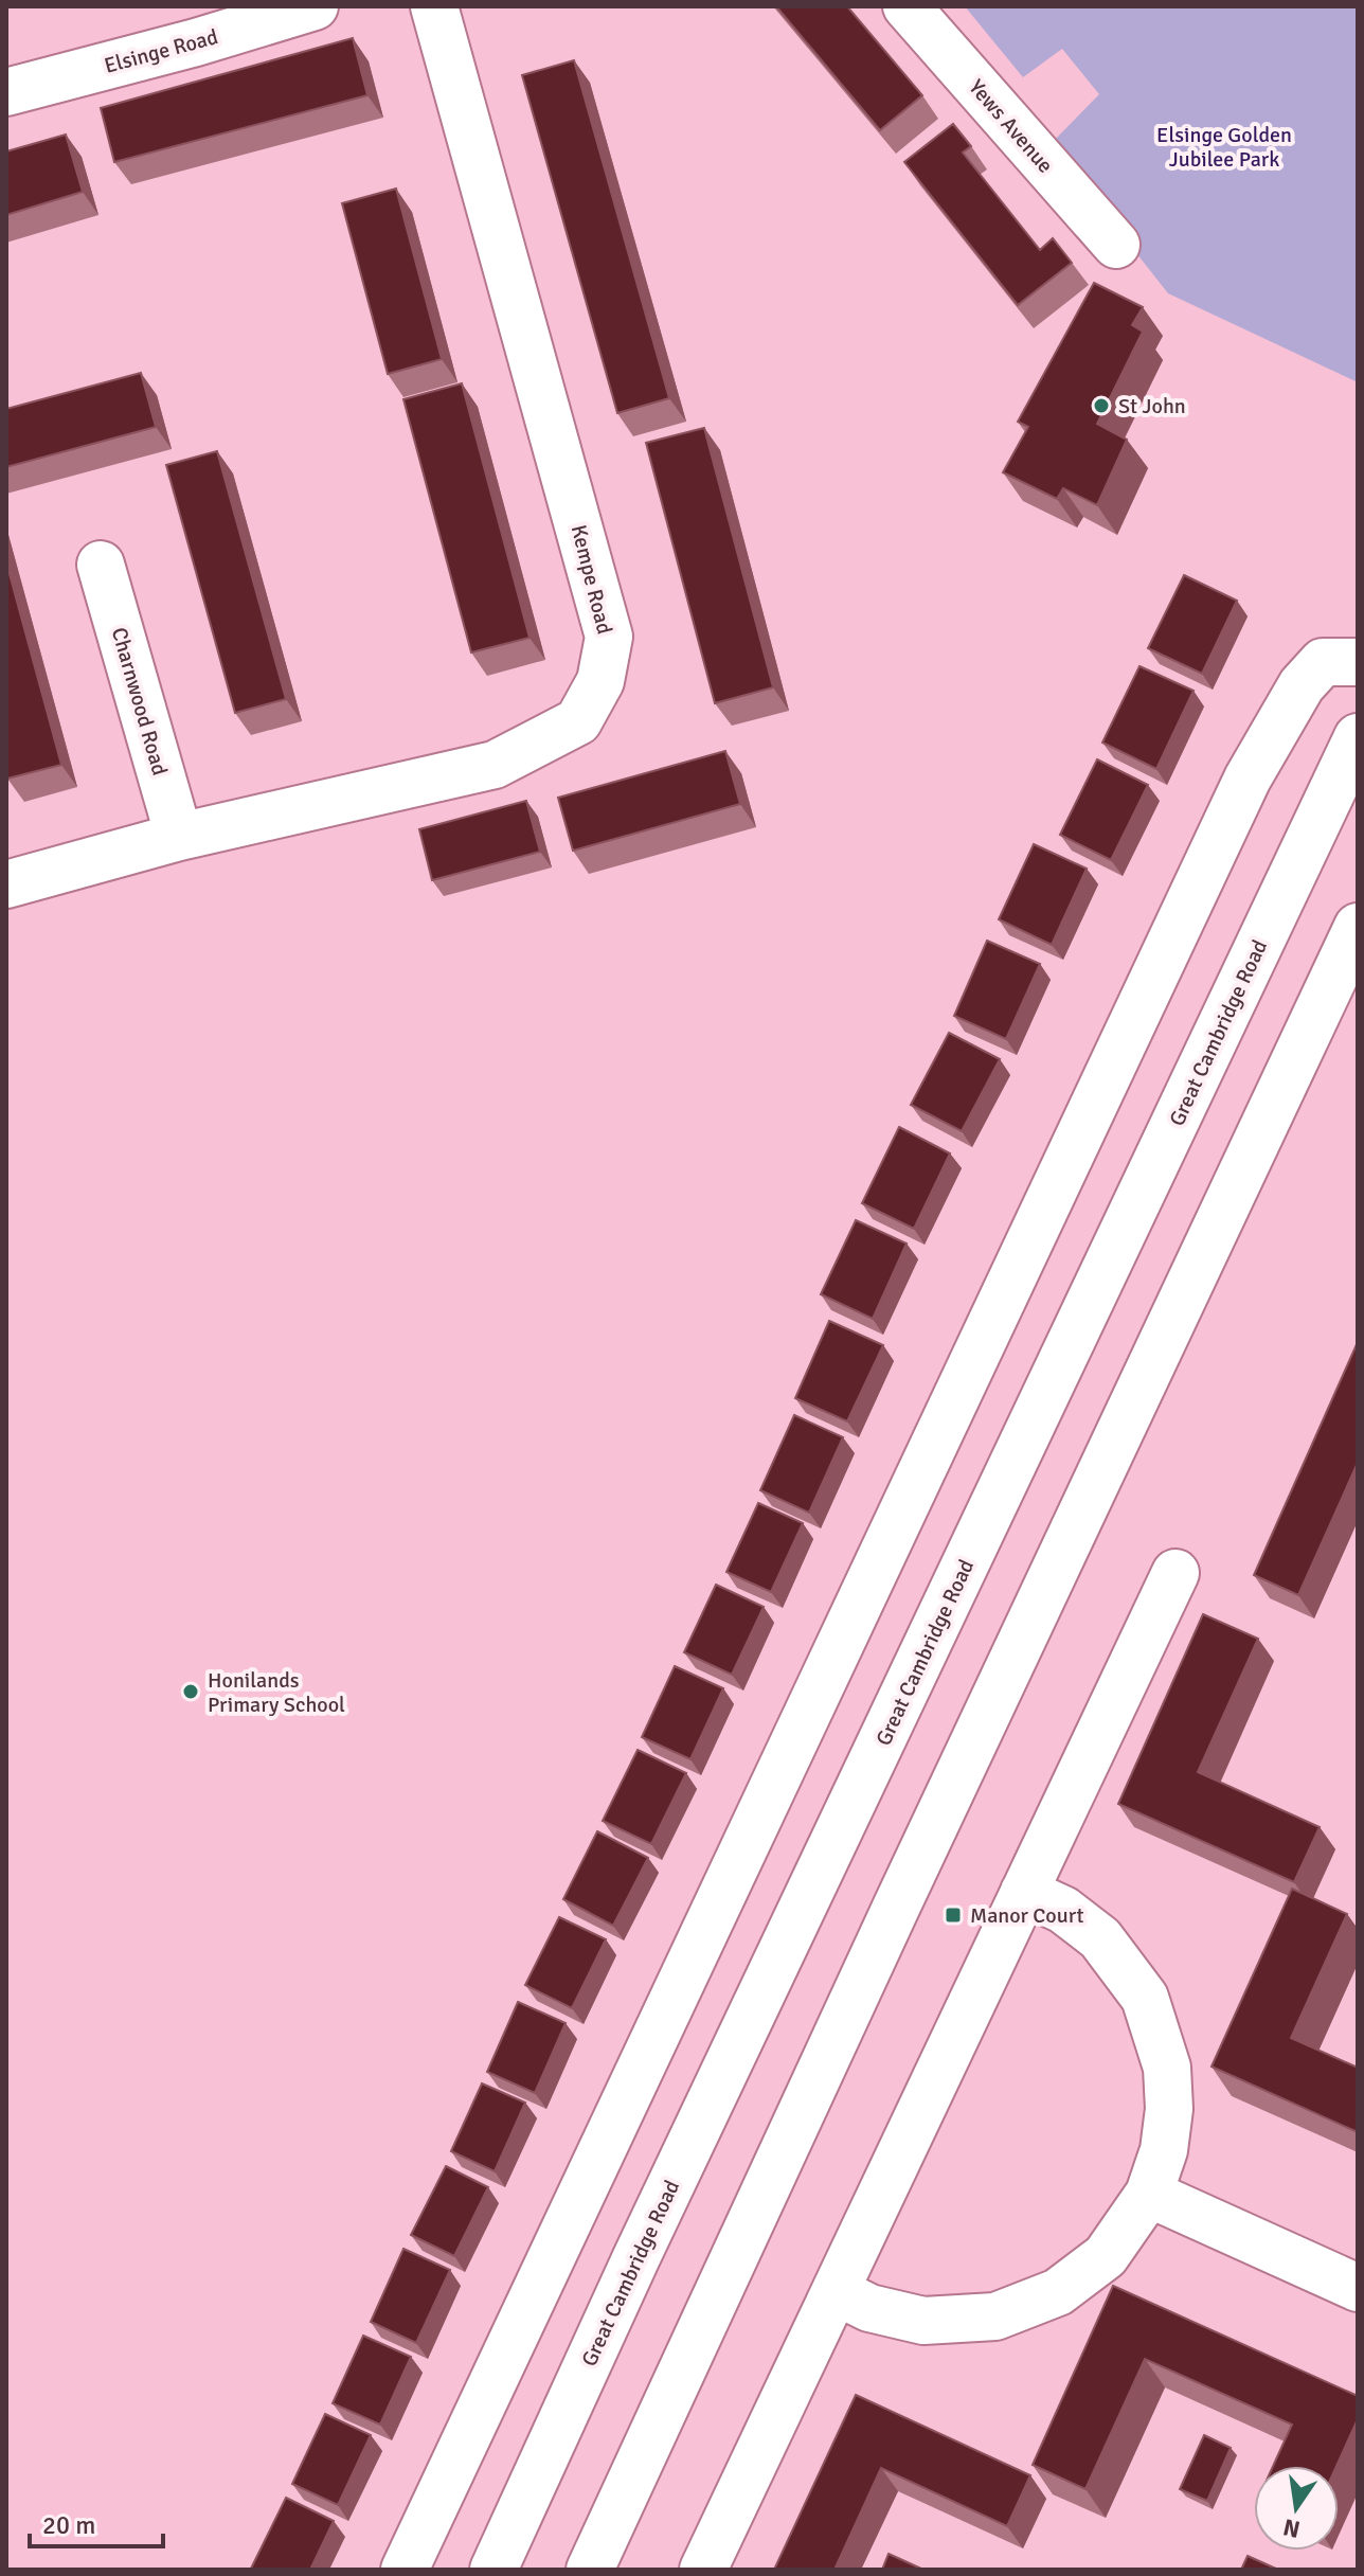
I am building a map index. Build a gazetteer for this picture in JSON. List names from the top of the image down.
{
  "streets": {
    "main road": [
      "Elsinge Road",
      "Yews Avenue",
      "Kempe Road",
      "Charnwood Road",
      "Great Cambridge Road"
    ]
  },
  "crossings": [
    ["Kempe Road", "Charnwood Road"]
  ],
  "parks": ["Elsinge Golden Jubilee Park"],
  "places": {
    "other": ["St John", "Honilands Primary School"],
    "transit": ["Manor Court"]
  },
  "scale_bar": "20 m",
  "north": "bottom"
}
